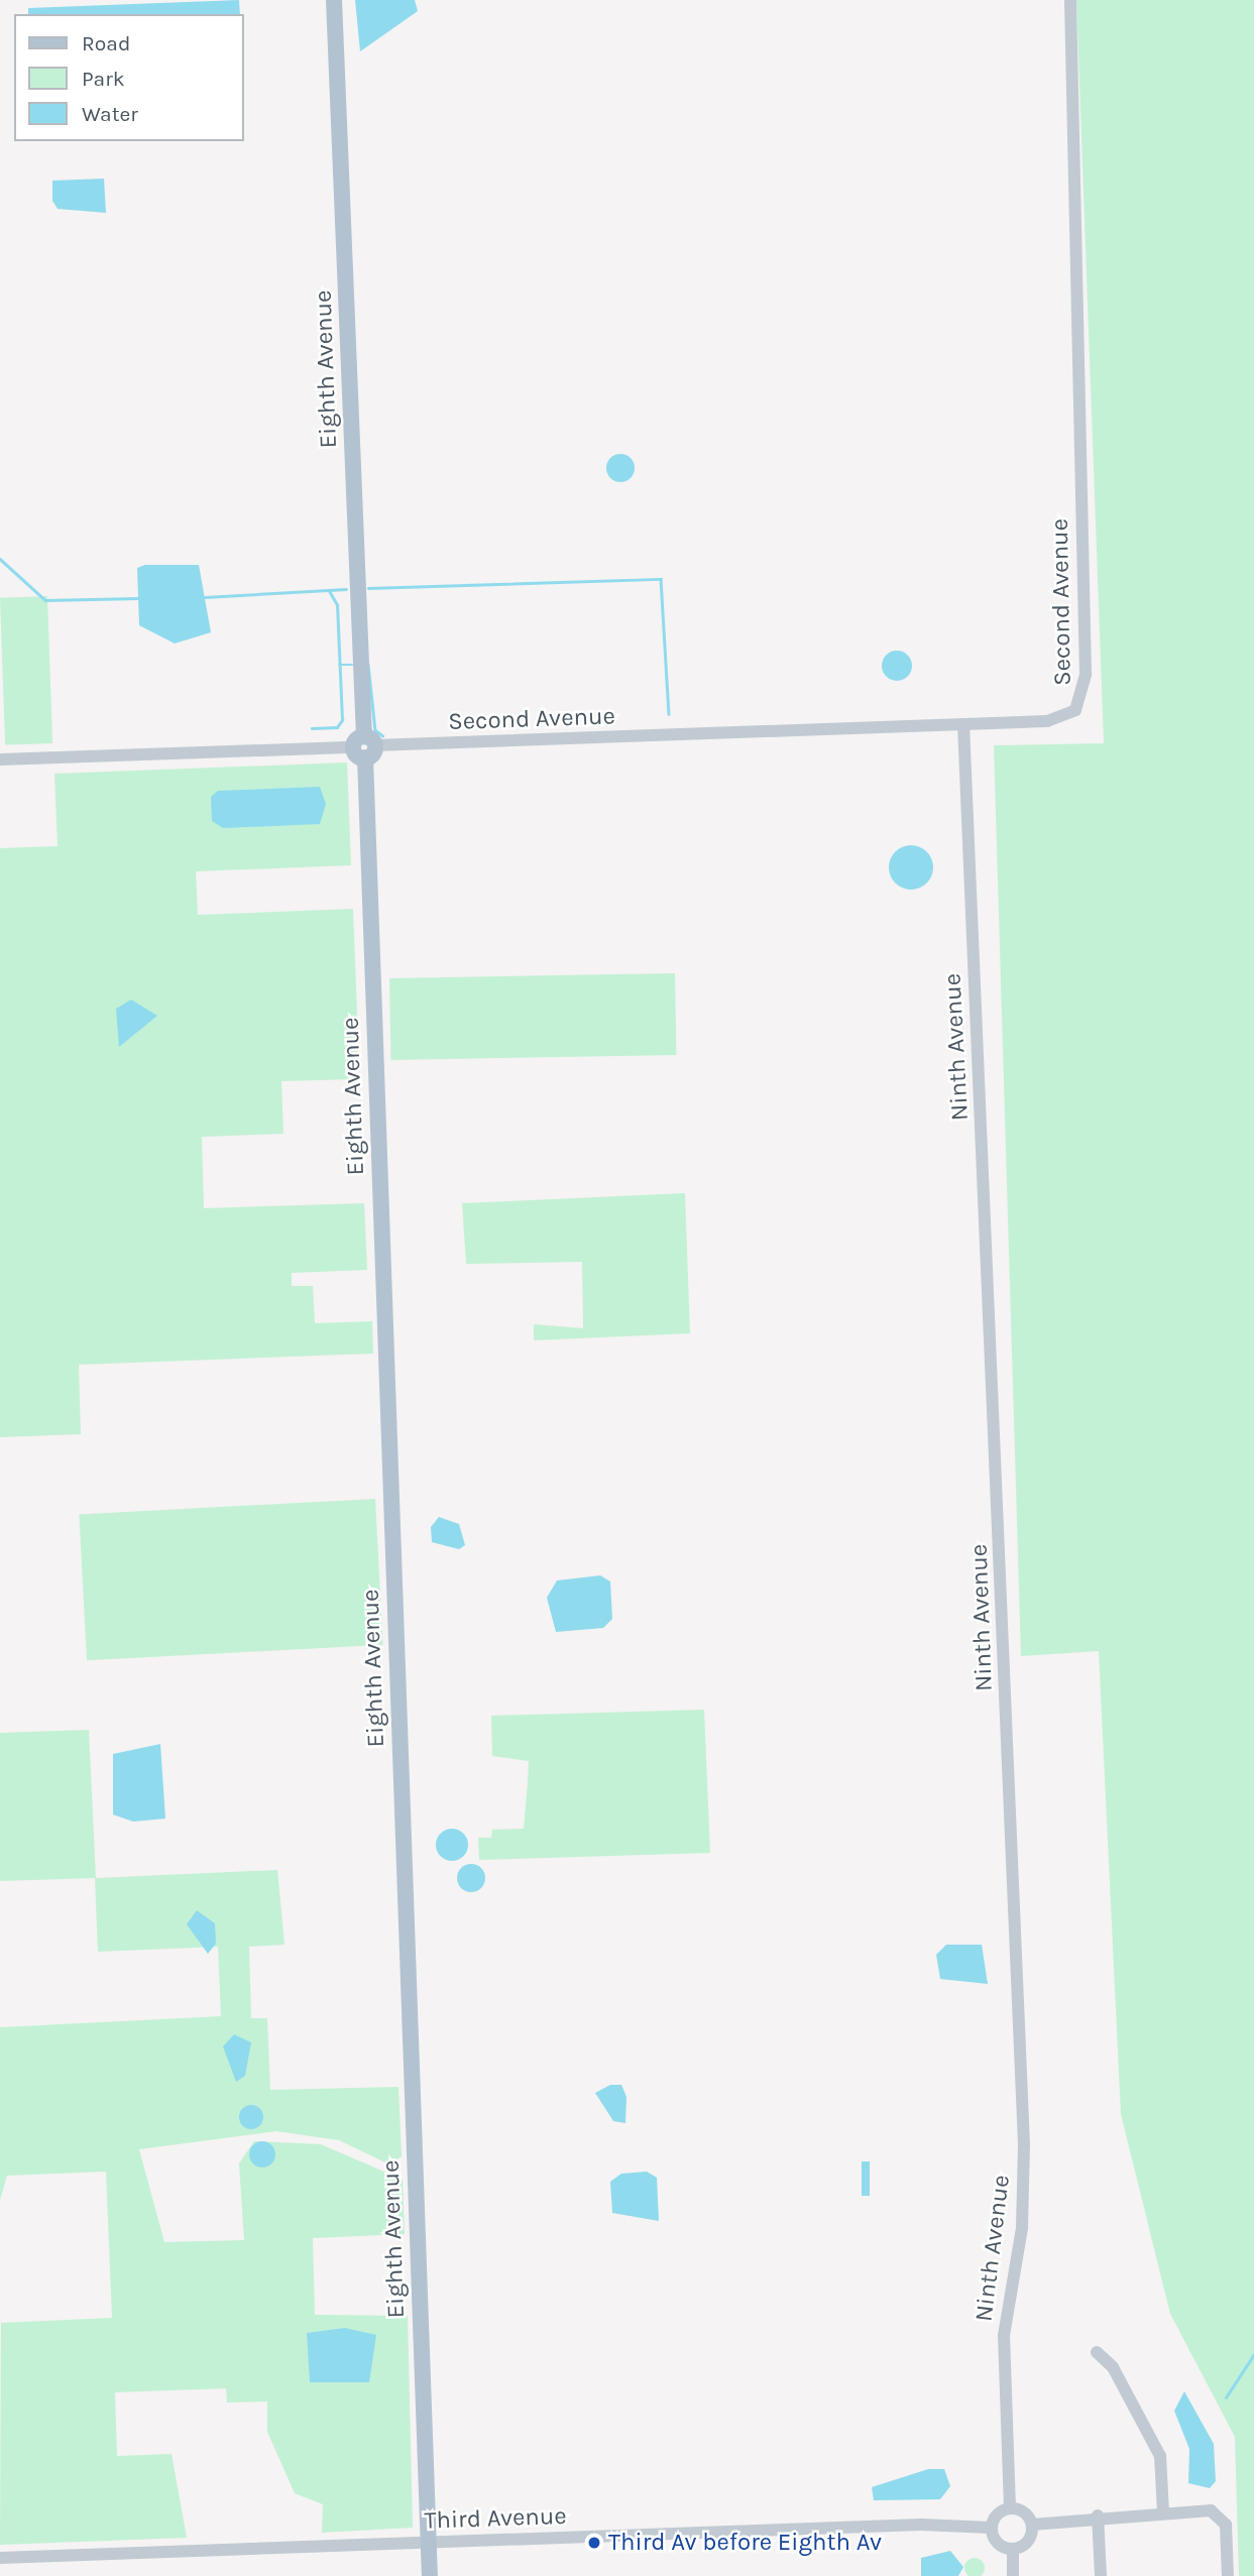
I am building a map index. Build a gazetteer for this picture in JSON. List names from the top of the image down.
{
  "streets": {
    "main road": ["Eighth Avenue"],
    "street": ["Second Avenue", "Ninth Avenue", "Third Avenue"]
  },
  "crossings": [
    ["Eighth Avenue", "Second Avenue"],
    ["Eighth Avenue", "Third Avenue"],
    ["Second Avenue", "Ninth Avenue"],
    ["Ninth Avenue", "Third Avenue"]
  ],
  "places": ["Third Av before Eighth Av"],
  "legend": ["Road", "Park", "Water"]
}
